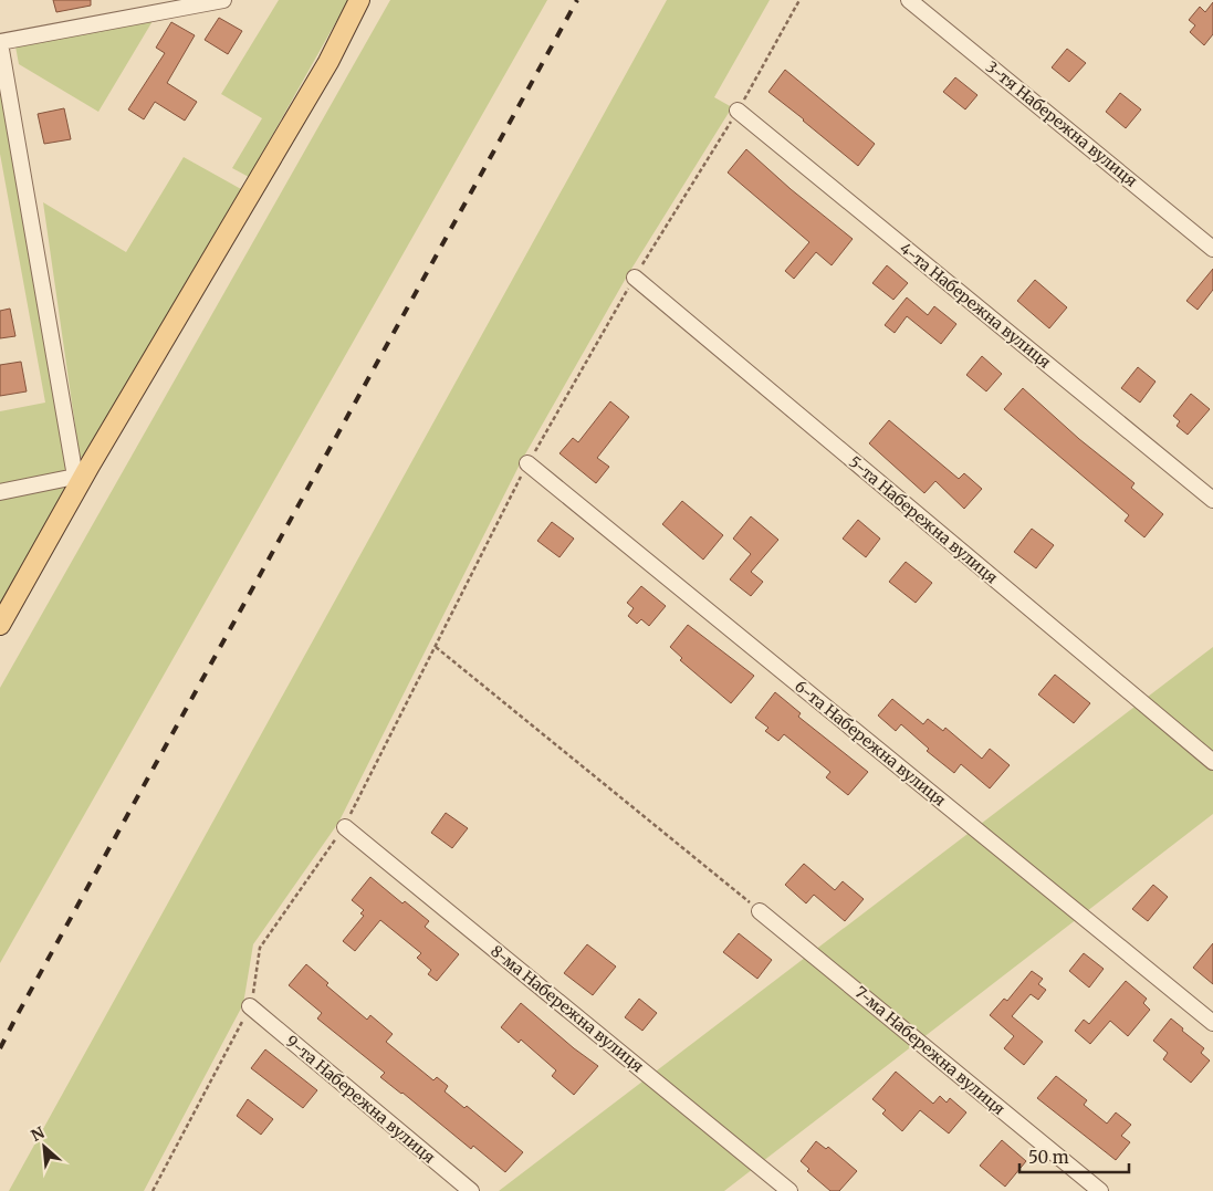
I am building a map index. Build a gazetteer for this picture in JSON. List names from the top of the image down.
{
  "streets": {
    "street": [
      "3-тя Набережна вулиця",
      "4-та Набережна вулиця",
      "5-та Набережна вулиця",
      "6-та Набережна вулиця",
      "8-ма Набережна вулиця",
      "7-ма Набережна вулиця",
      "9-та Набережна вулиця"
    ]
  },
  "scale_bar": "50 m",
  "north": "top left"
}
